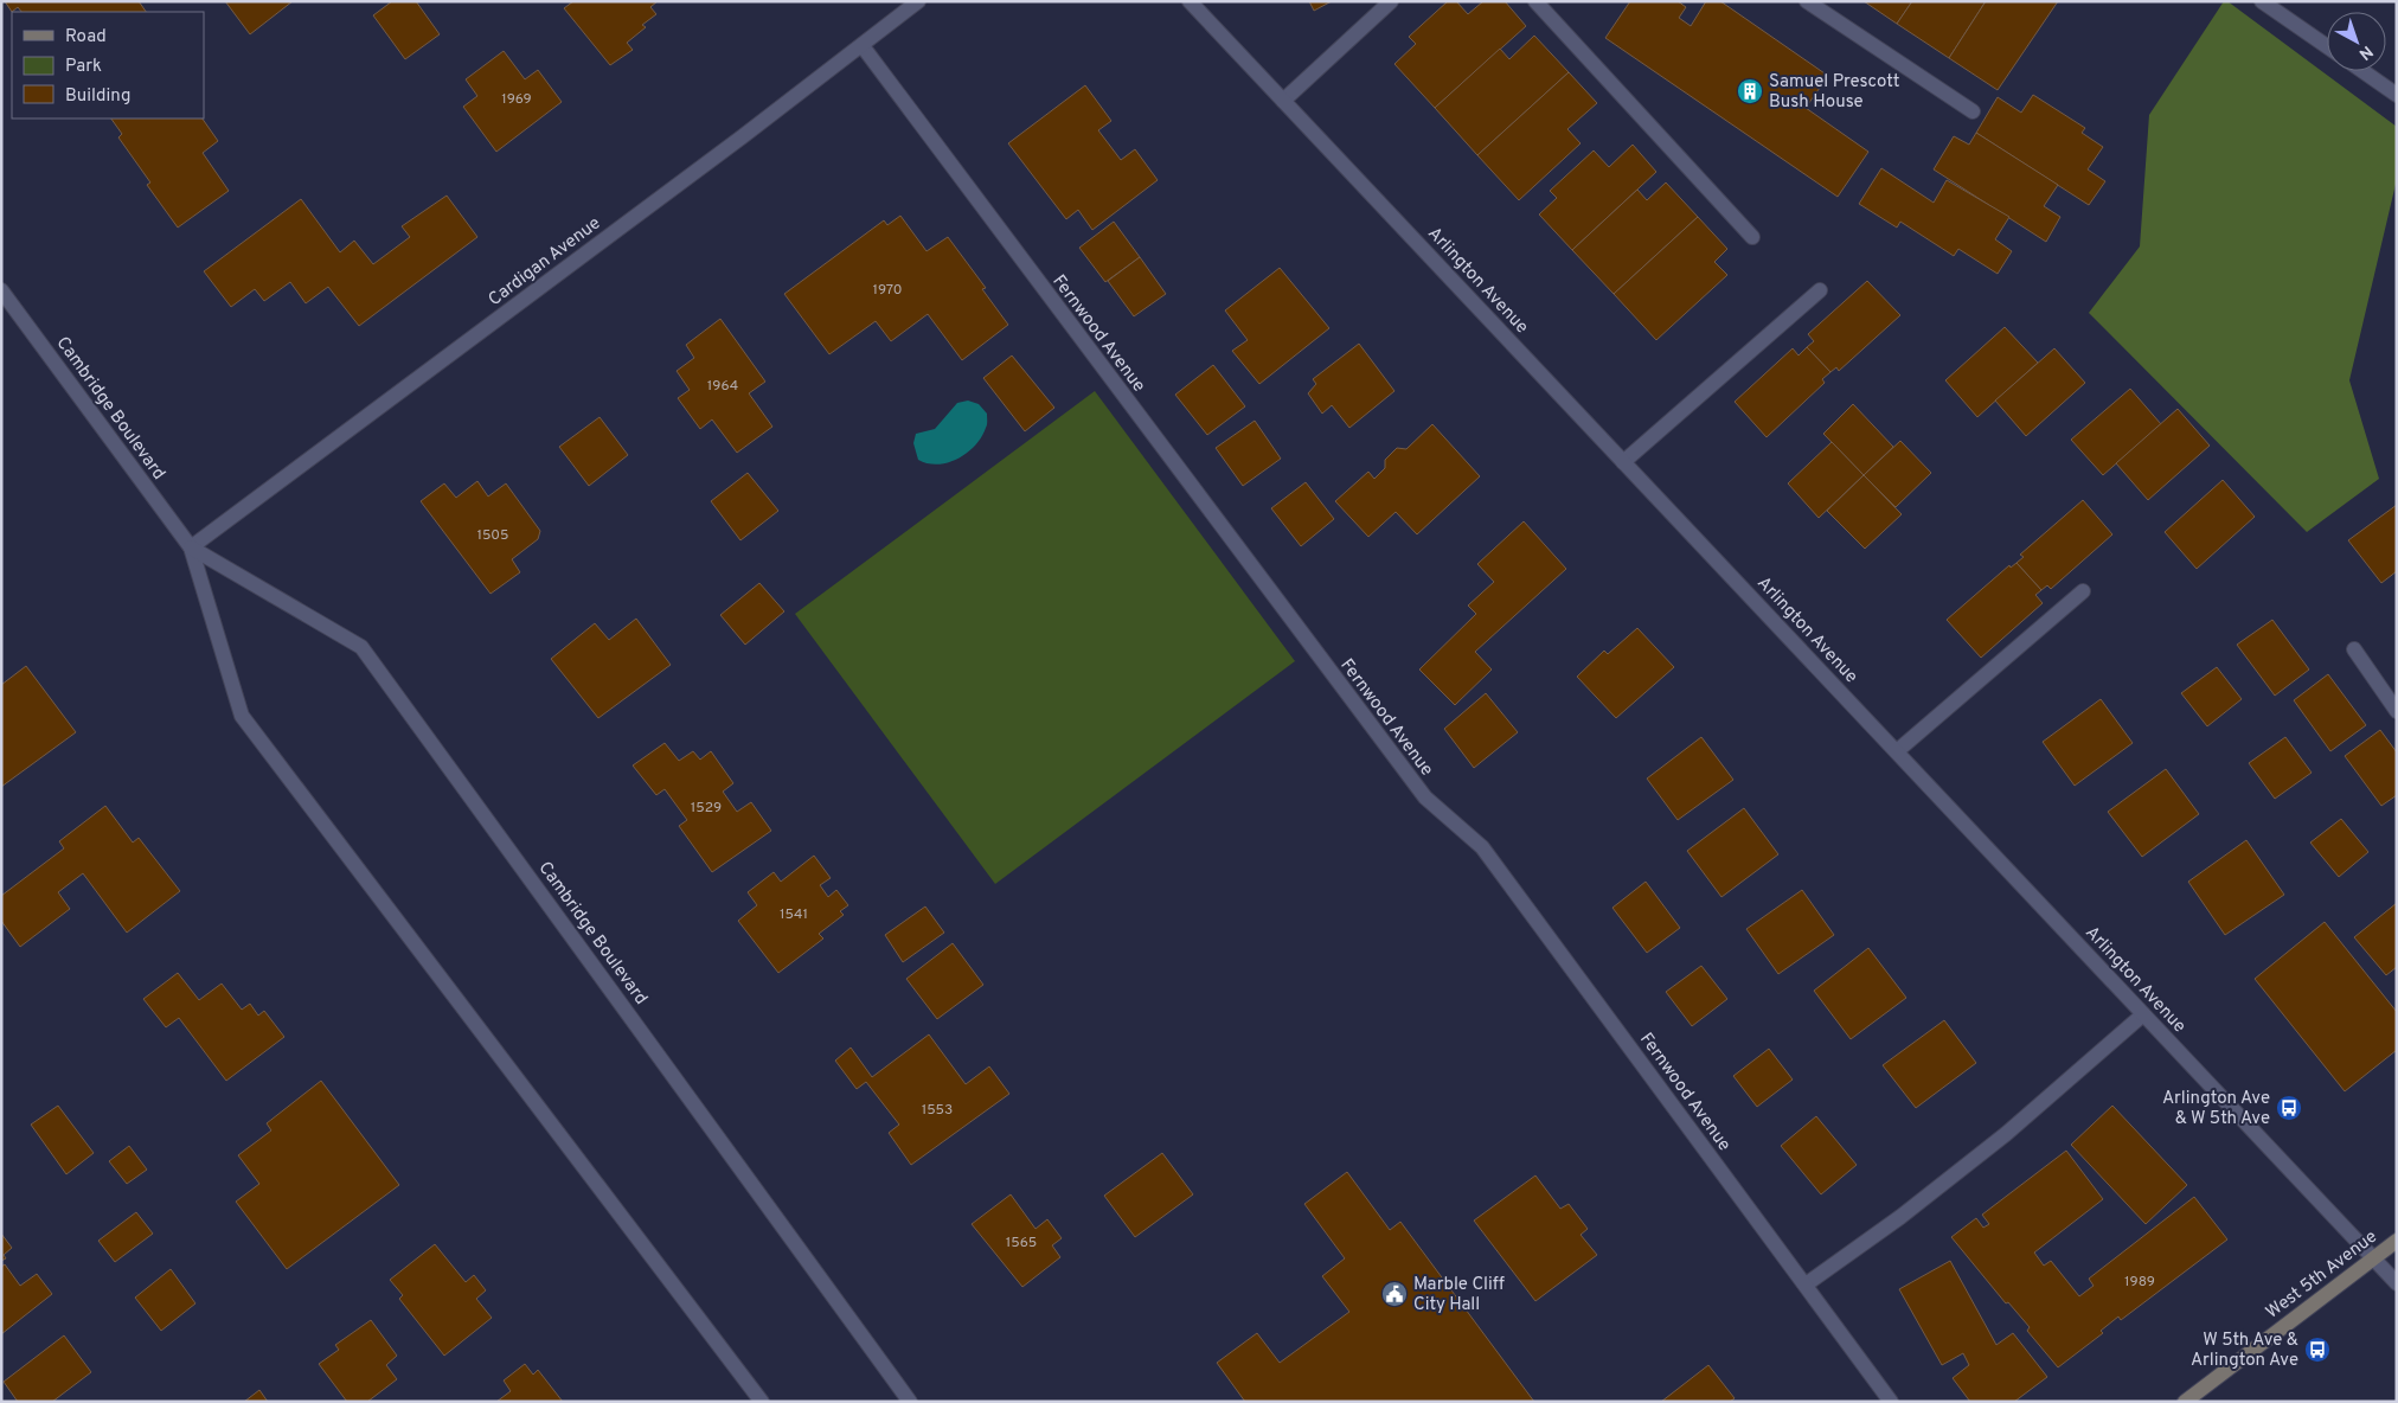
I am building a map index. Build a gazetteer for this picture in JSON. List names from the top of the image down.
{
  "streets": {
    "main road": ["West 5th Avenue"],
    "street": [
      "Cardigan Avenue",
      "Arlington Avenue",
      "Fernwood Avenue",
      "Cambridge Boulevard"
    ]
  },
  "crossings": [
    ["Cardigan Avenue", "Fernwood Avenue"],
    ["Cardigan Avenue", "Cambridge Boulevard"],
    ["Arlington Avenue", "West 5th Avenue"]
  ],
  "places": {
    "building": ["Samuel Prescott Bush House"],
    "bus stop": ["Arlington Ave & W 5th Ave", "W 5th Ave & Arlington Ave"],
    "public building": ["Marble Cliff City Hall"]
  },
  "house_numbers": [
    "1969",
    "1970",
    "1964",
    "1505",
    "1529",
    "1541",
    "1553",
    "1565",
    "1989"
  ],
  "legend": ["Road", "Park", "Building"],
  "north": "bottom right"
}
